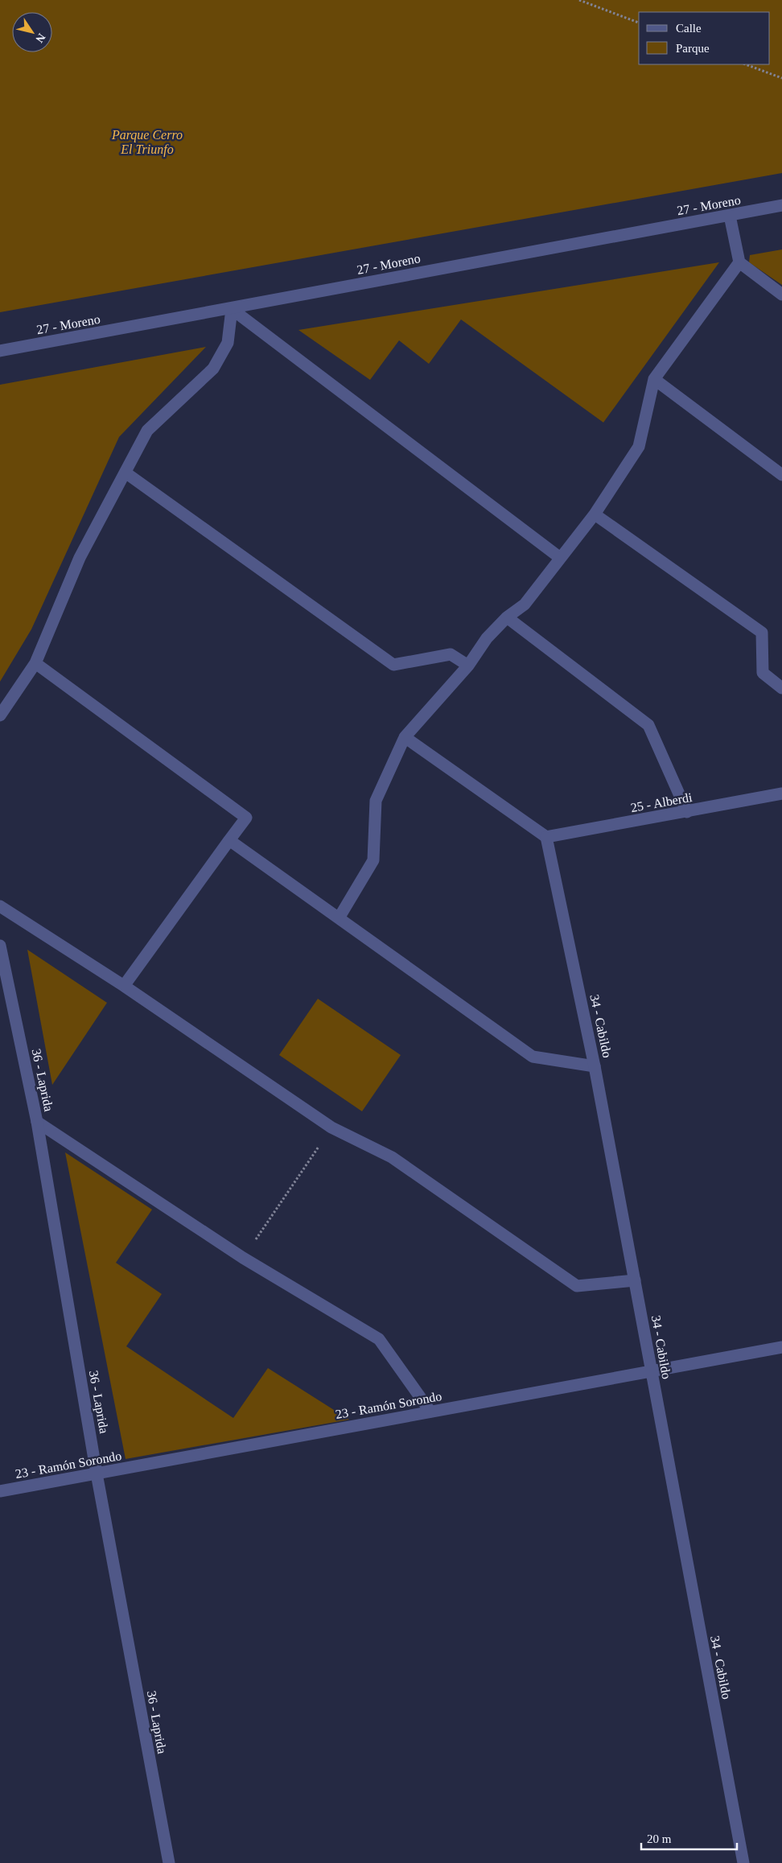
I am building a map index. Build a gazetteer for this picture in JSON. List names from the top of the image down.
{
  "streets": {
    "street": [
      "27 - Moreno",
      "25 - Alberdi",
      "34 - Cabildo",
      "36 - Laprida",
      "23 - Ramón Sorondo"
    ]
  },
  "crossings": [
    ["25 - Alberdi", "34 - Cabildo"],
    ["34 - Cabildo", "23 - Ramón Sorondo"],
    ["36 - Laprida", "23 - Ramón Sorondo"]
  ],
  "parks": ["Parque Cerro El Triunfo"],
  "legend": ["Calle", "Parque"],
  "scale_bar": "20 m",
  "north": "bottom right"
}
